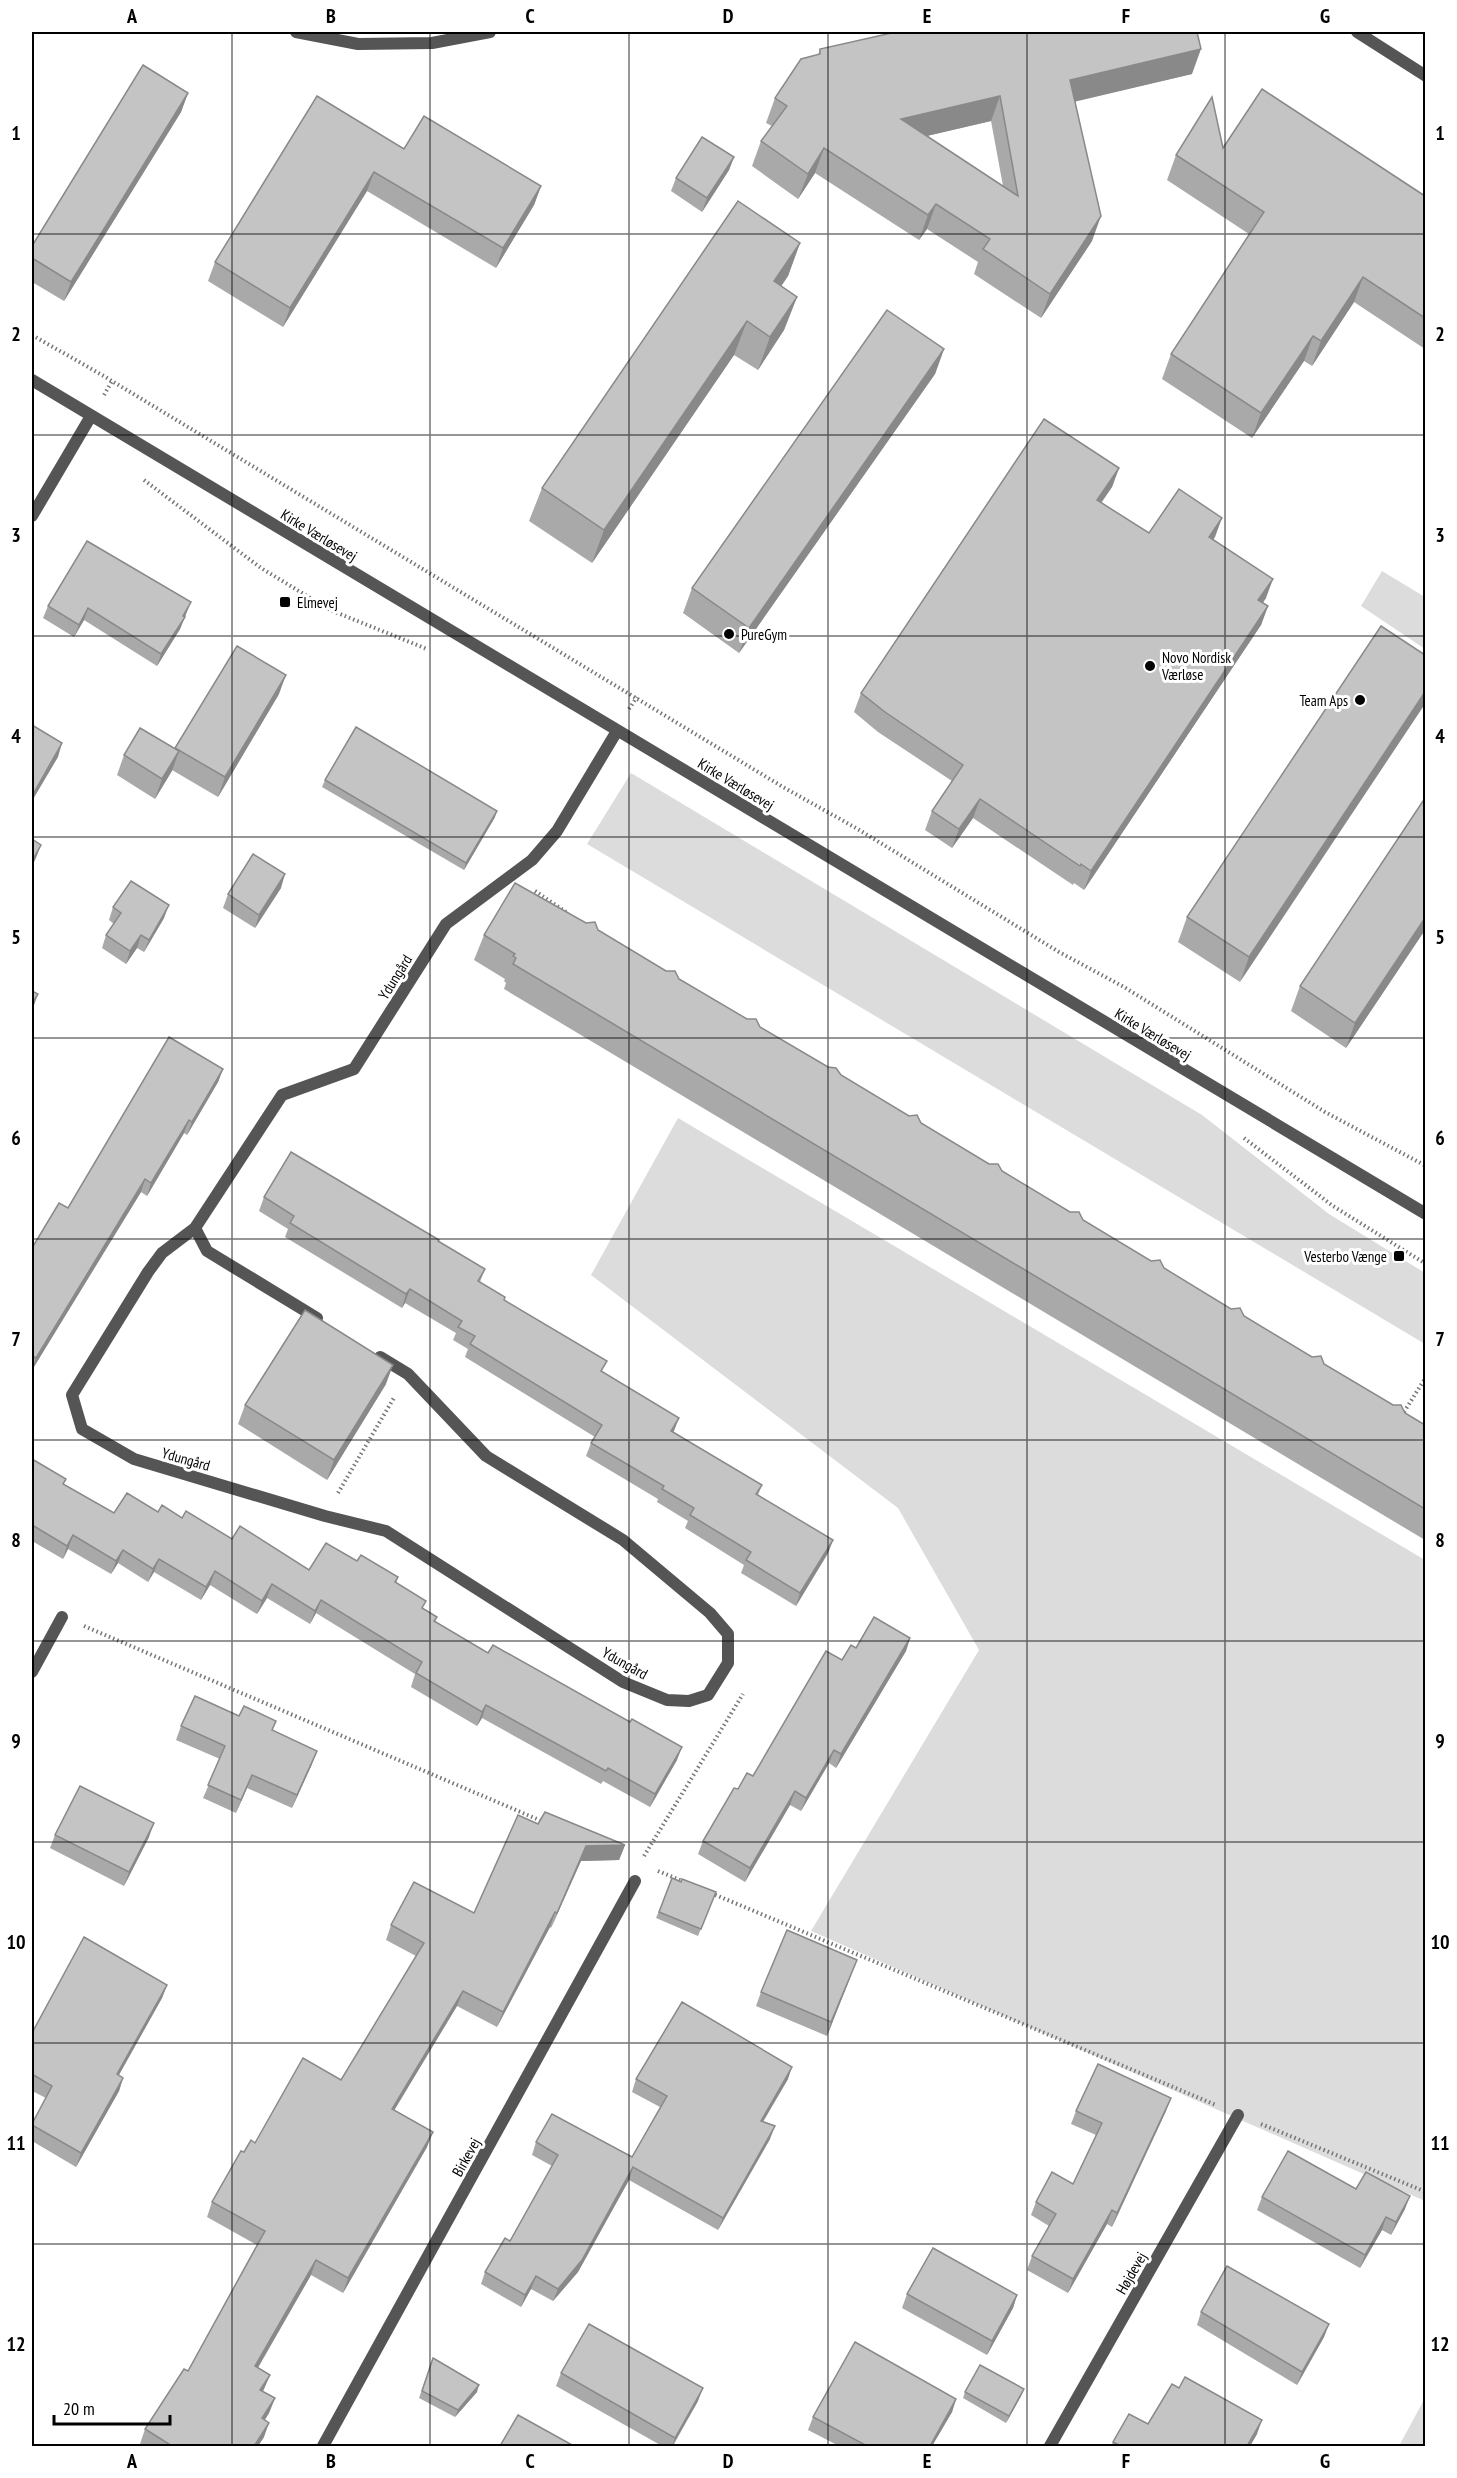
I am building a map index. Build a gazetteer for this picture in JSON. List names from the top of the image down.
{
  "streets": {
    "street": [
      "Kirke Værløsevej",
      "Ydungård",
      "Birkevej",
      "Højdevej"
    ]
  },
  "crossings": [
    ["Kirke Værløsevej", "Ydungård"]
  ],
  "places": {
    "transit": ["Elmevej", "Vesterbo Vænge"],
    "other": ["PureGym", "Novo Nordisk Værløse", "Team Aps"]
  },
  "scale_bar": "20 m",
  "grid": {
    "columns": [
      "A",
      "B",
      "C",
      "D",
      "E",
      "F",
      "G"
    ],
    "rows": [
      "1",
      "2",
      "3",
      "4",
      "5",
      "6",
      "7",
      "8",
      "9",
      "10",
      "11",
      "12"
    ]
  }
}
